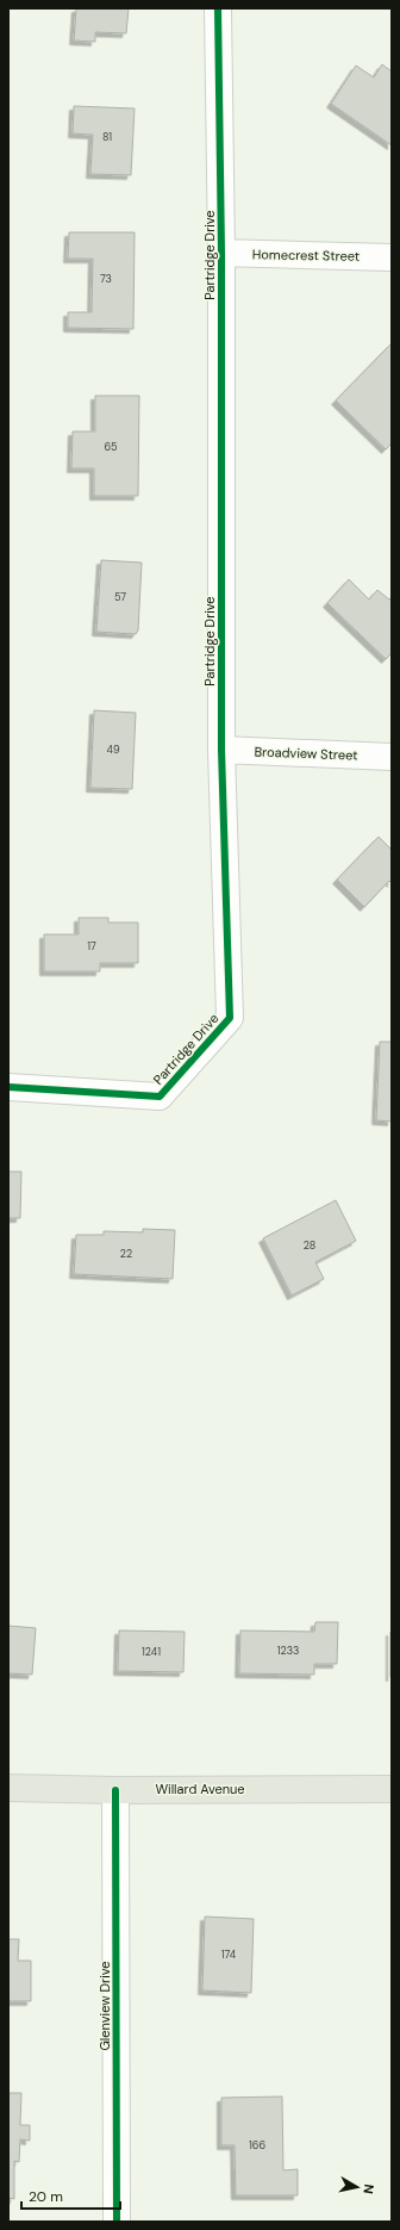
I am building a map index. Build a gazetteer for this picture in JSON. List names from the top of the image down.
{
  "streets": {
    "main road": ["Willard Avenue"],
    "street": [
      "Partridge Drive",
      "Homecrest Street",
      "Broadview Street",
      "Glenview Drive"
    ]
  },
  "crossings": [
    ["Partridge Drive", "Homecrest Street"],
    ["Partridge Drive", "Broadview Street"],
    ["Willard Avenue", "Glenview Drive"]
  ],
  "house_numbers": [
    "81",
    "73",
    "65",
    "57",
    "49",
    "17",
    "28",
    "22",
    "1233",
    "1241",
    "174",
    "166"
  ],
  "scale_bar": "20 m",
  "north": "right"
}
